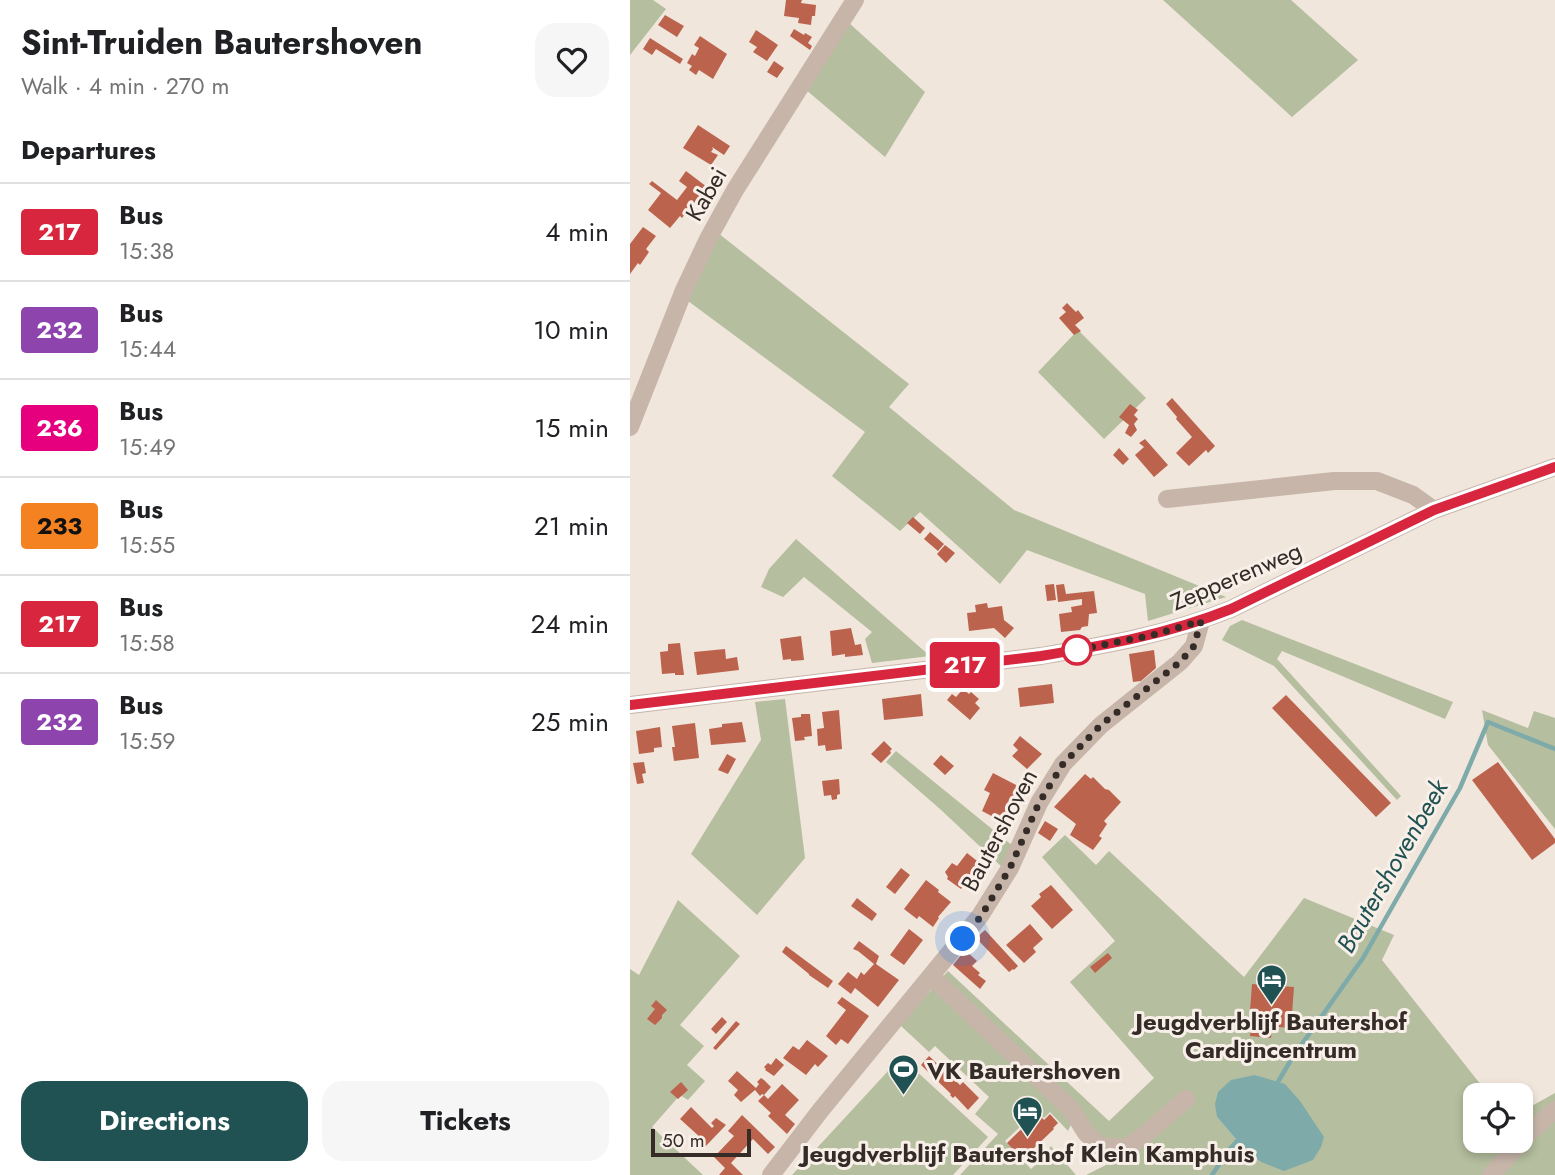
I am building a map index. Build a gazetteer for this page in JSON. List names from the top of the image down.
{
  "streets": {
    "street": ["Kabei", "Zepperenweg", "Bautershoven"]
  },
  "crossings": [
    ["Zepperenweg", "Bautershoven"]
  ],
  "water": ["Bautershovenbeek"],
  "places": {
    "hotel": ["Jeugdverblijf Bautershof Cardijncentrum", "Jeugdverblijf Bautershof Klein Kamphuis"],
    "sports": ["VK Bautershoven"]
  },
  "lines": ["bus line 217"],
  "scale_bar": "50 m",
  "page": {
    "heading": [
      ["Sint-Truiden Bautershoven", "Walk · 4 min · 270 m"],
      "Departures"
    ],
    "on_map": "217",
    "list": [
      {
        "mark": "217",
        "name": "Bus",
        "note": "15:38",
        "value": "4 min"
      },
      {
        "mark": "232",
        "name": "Bus",
        "note": "15:44",
        "value": "10 min"
      },
      {
        "mark": "236",
        "name": "Bus",
        "note": "15:49",
        "value": "15 min"
      },
      {
        "mark": "233",
        "name": "Bus",
        "note": "15:55",
        "value": "21 min"
      },
      {
        "mark": "217",
        "name": "Bus",
        "note": "15:58",
        "value": "24 min"
      },
      {
        "mark": "232",
        "name": "Bus",
        "note": "15:59",
        "value": "25 min"
      }
    ],
    "buttons": ["Directions", "Tickets"],
    "scale": "50 m"
  }
}
